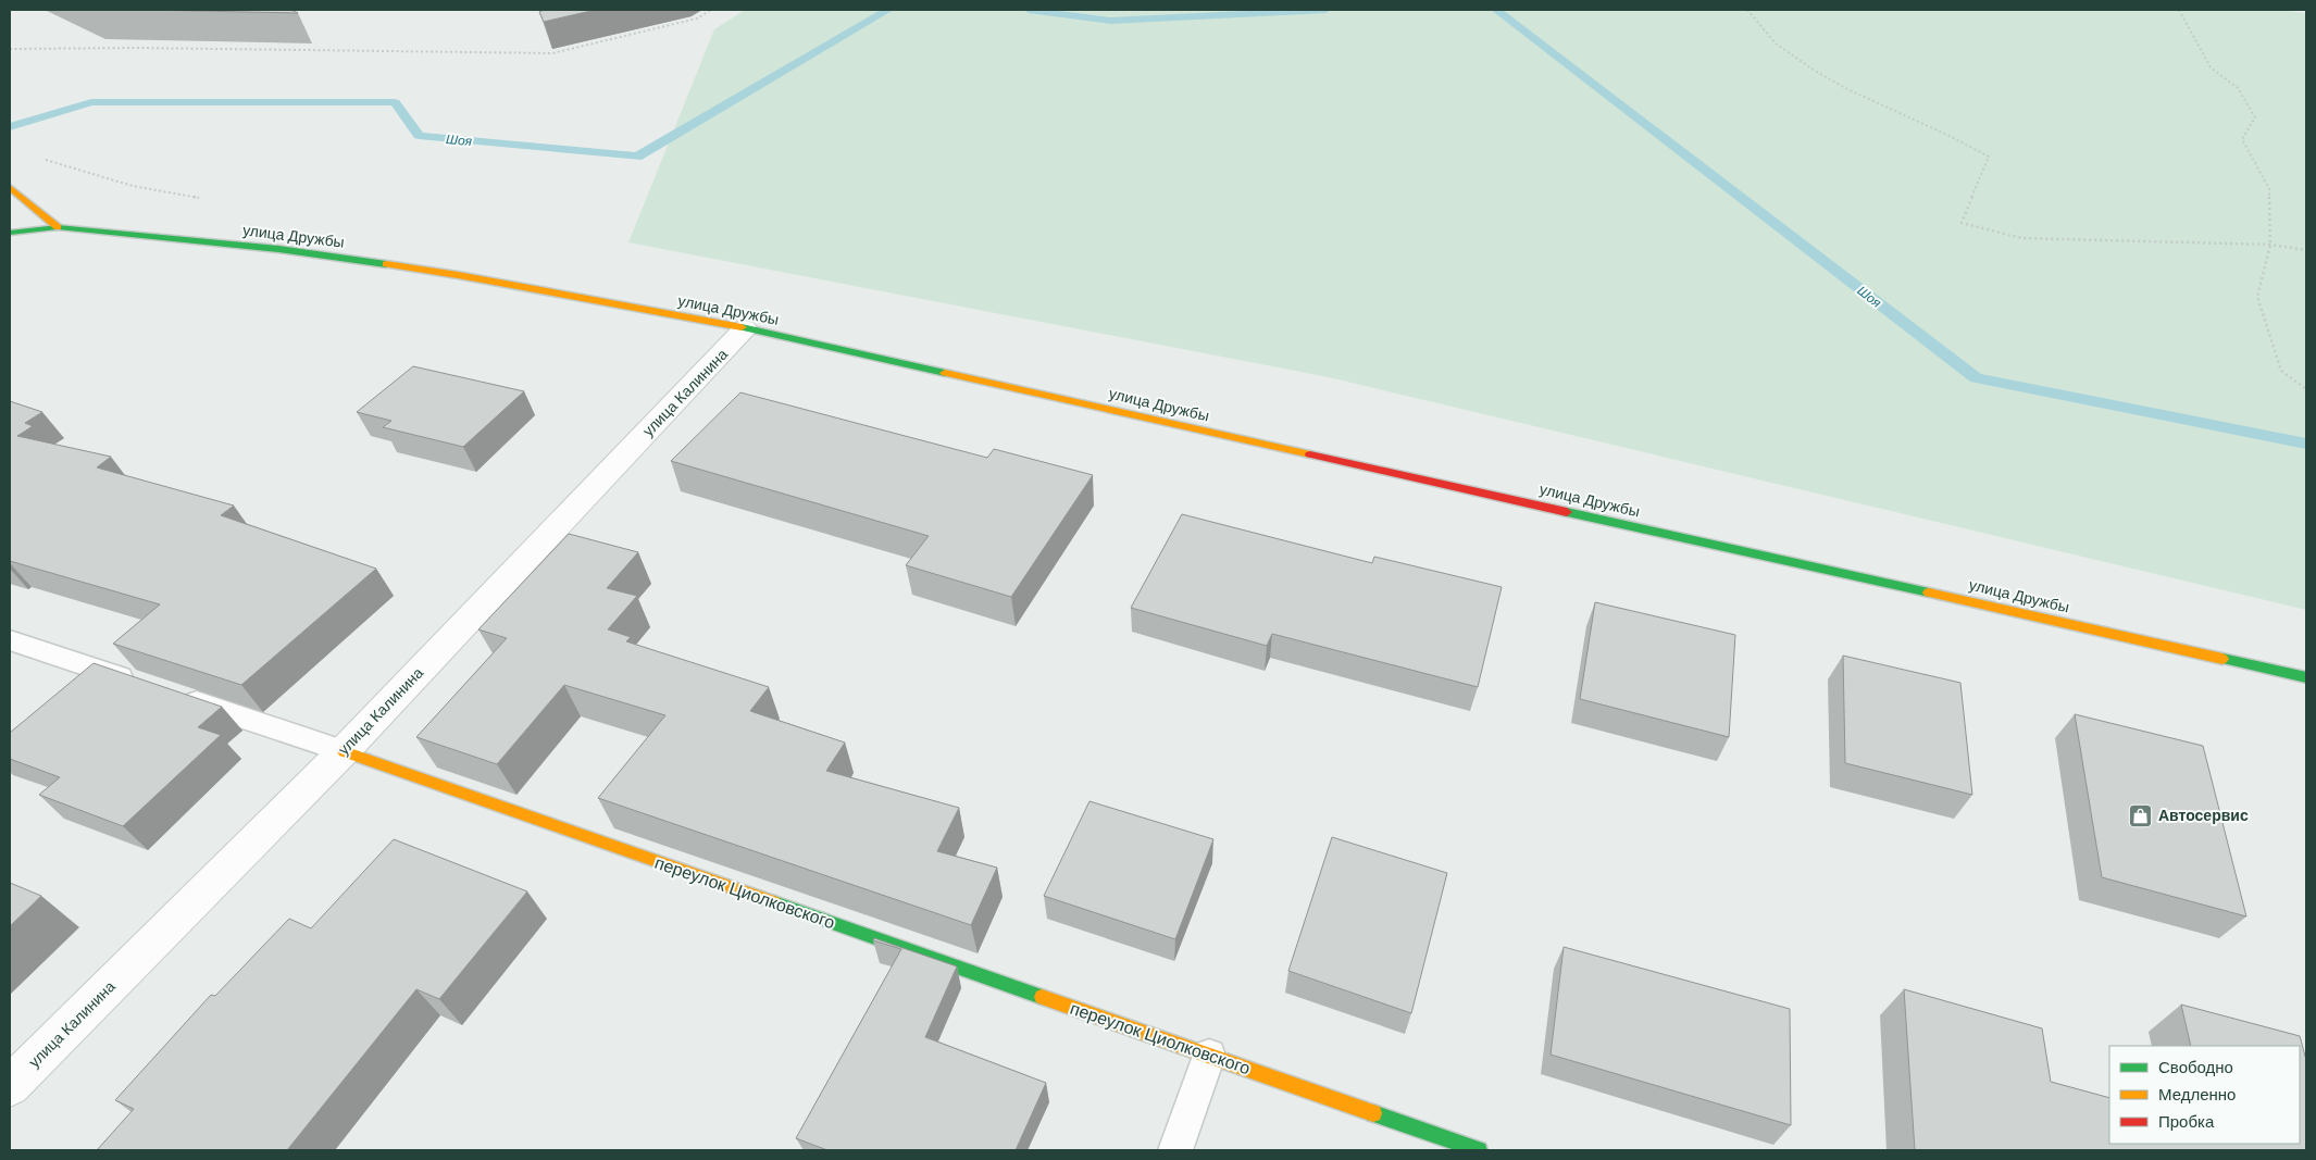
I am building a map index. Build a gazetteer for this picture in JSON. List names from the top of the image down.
{
  "streets": {
    "main road": ["улица Дружбы", "переулок Циолковского"],
    "street": ["улица Калинина"]
  },
  "crossings": [
    ["улица Дружбы", "улица Калинина"],
    ["улица Калинина", "переулок Циолковского"]
  ],
  "water": ["Шоя"],
  "places": {
    "shop": ["Автосервис"]
  },
  "legend": ["Свободно", "Медленно", "Пробка"]
}
